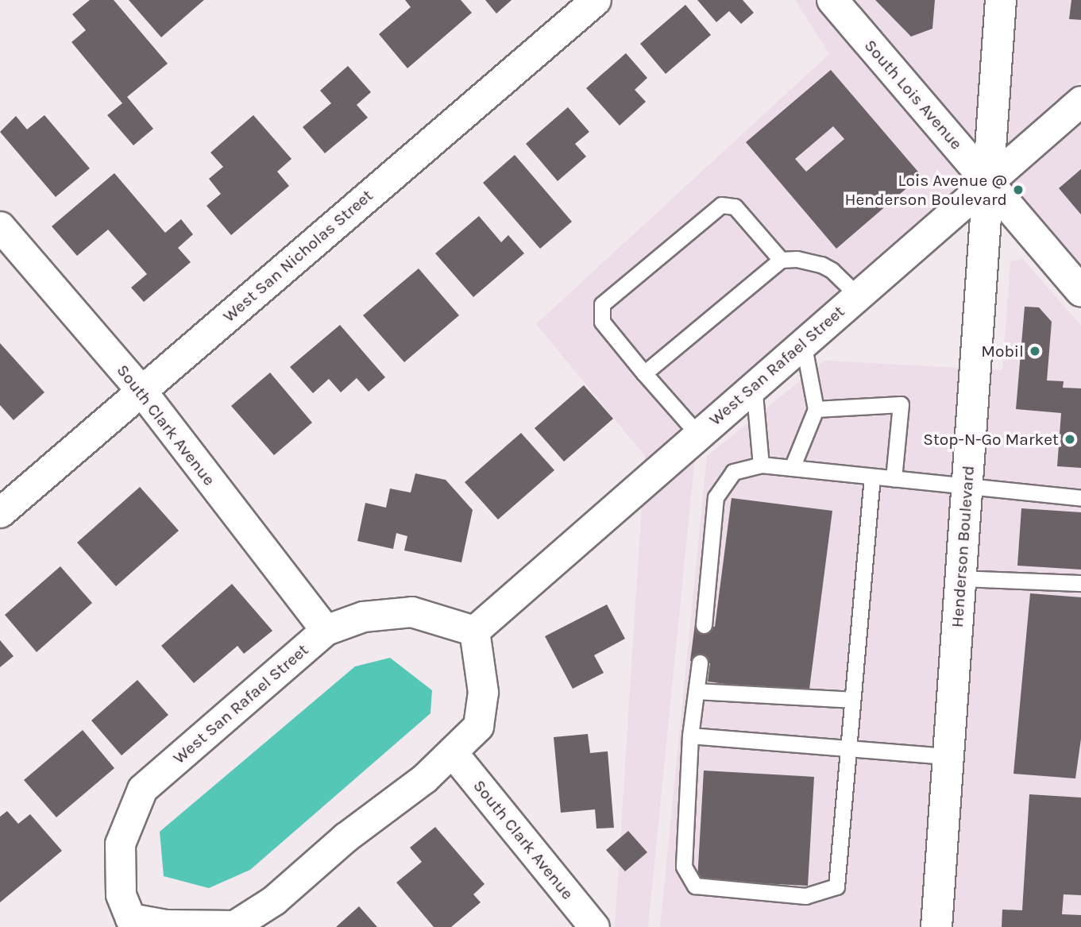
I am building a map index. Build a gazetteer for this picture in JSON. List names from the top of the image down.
{
  "streets": {
    "main road": ["South Lois Avenue", "Henderson Boulevard"],
    "street": ["West San Nicholas Street", "West San Rafael Street", "South Clark Avenue"]
  },
  "crossings": [
    ["South Lois Avenue", "West San Rafael Street"],
    ["South Lois Avenue", "Henderson Boulevard"],
    ["West San Nicholas Street", "South Clark Avenue"],
    ["West San Rafael Street", "South Clark Avenue"],
    ["West San Rafael Street", "Henderson Boulevard"]
  ],
  "places": ["Lois Avenue @ Henderson Boulevard", "Mobil", "Stop-N-Go Market"]
}
